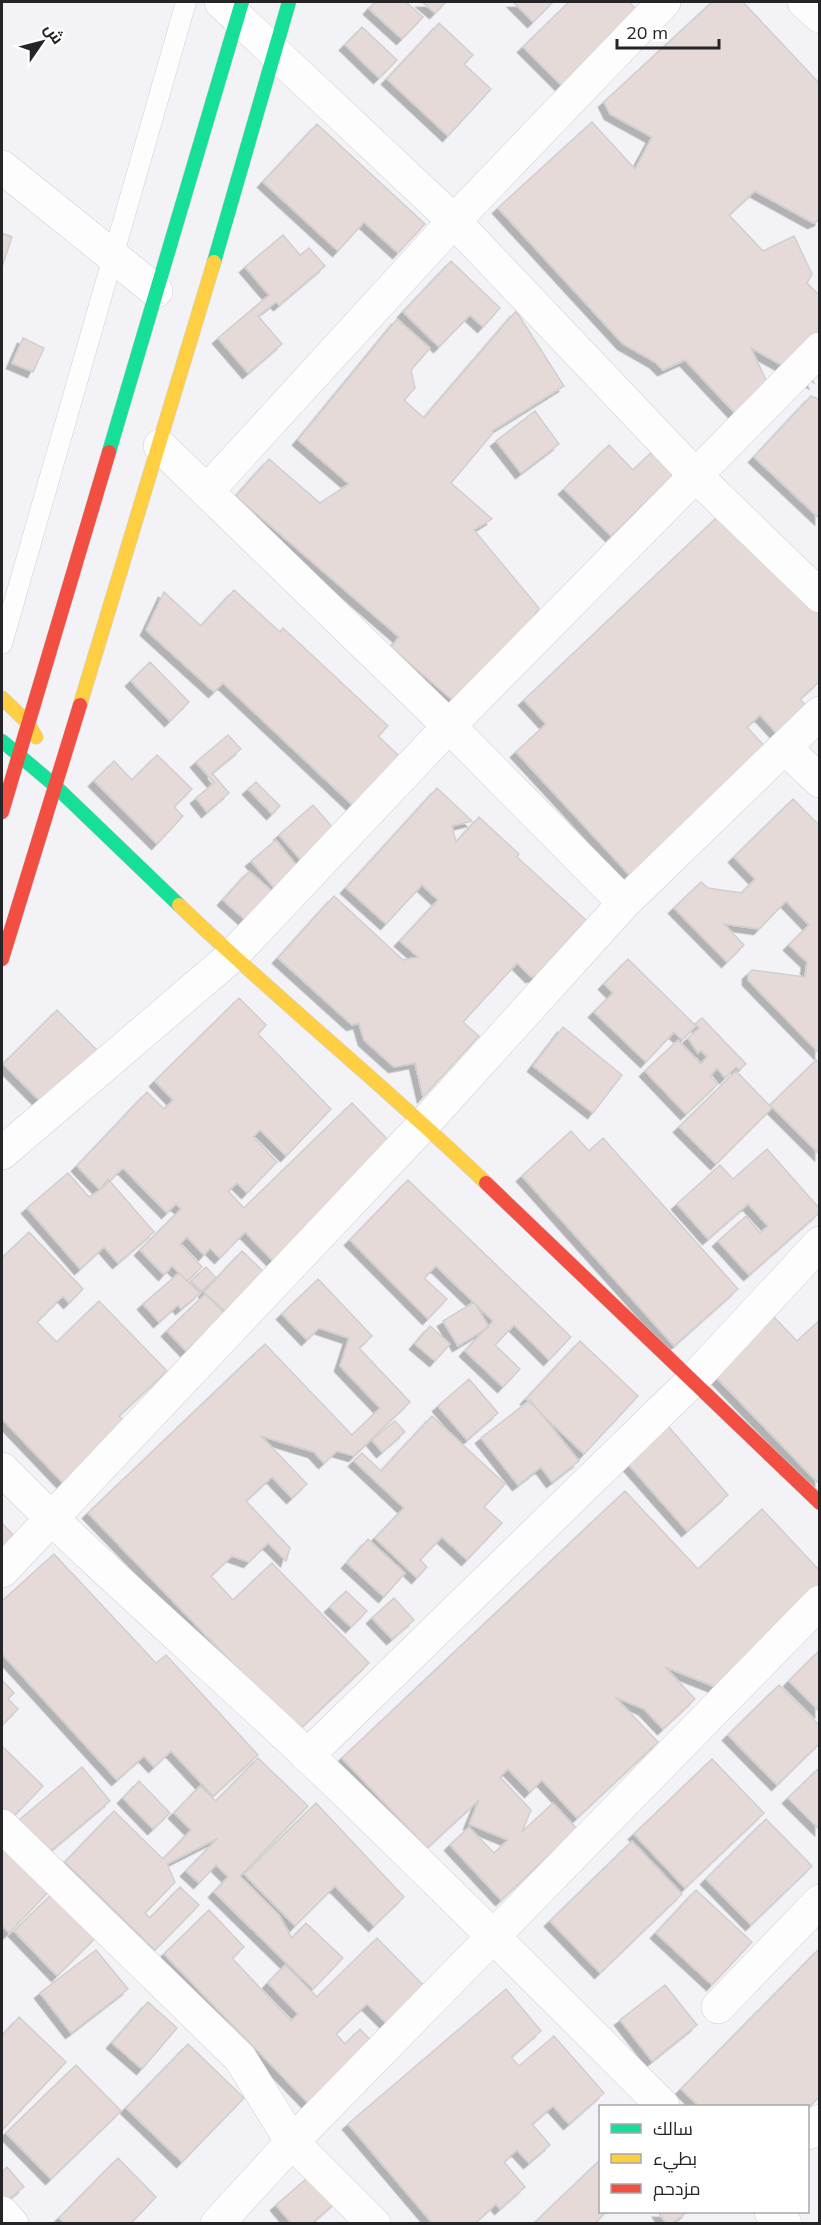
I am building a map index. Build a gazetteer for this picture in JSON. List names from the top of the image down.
{
  "legend": ["سالك", "بطيء", "مزدحم"],
  "scale_bar": "20 m",
  "north": "top right"
}
